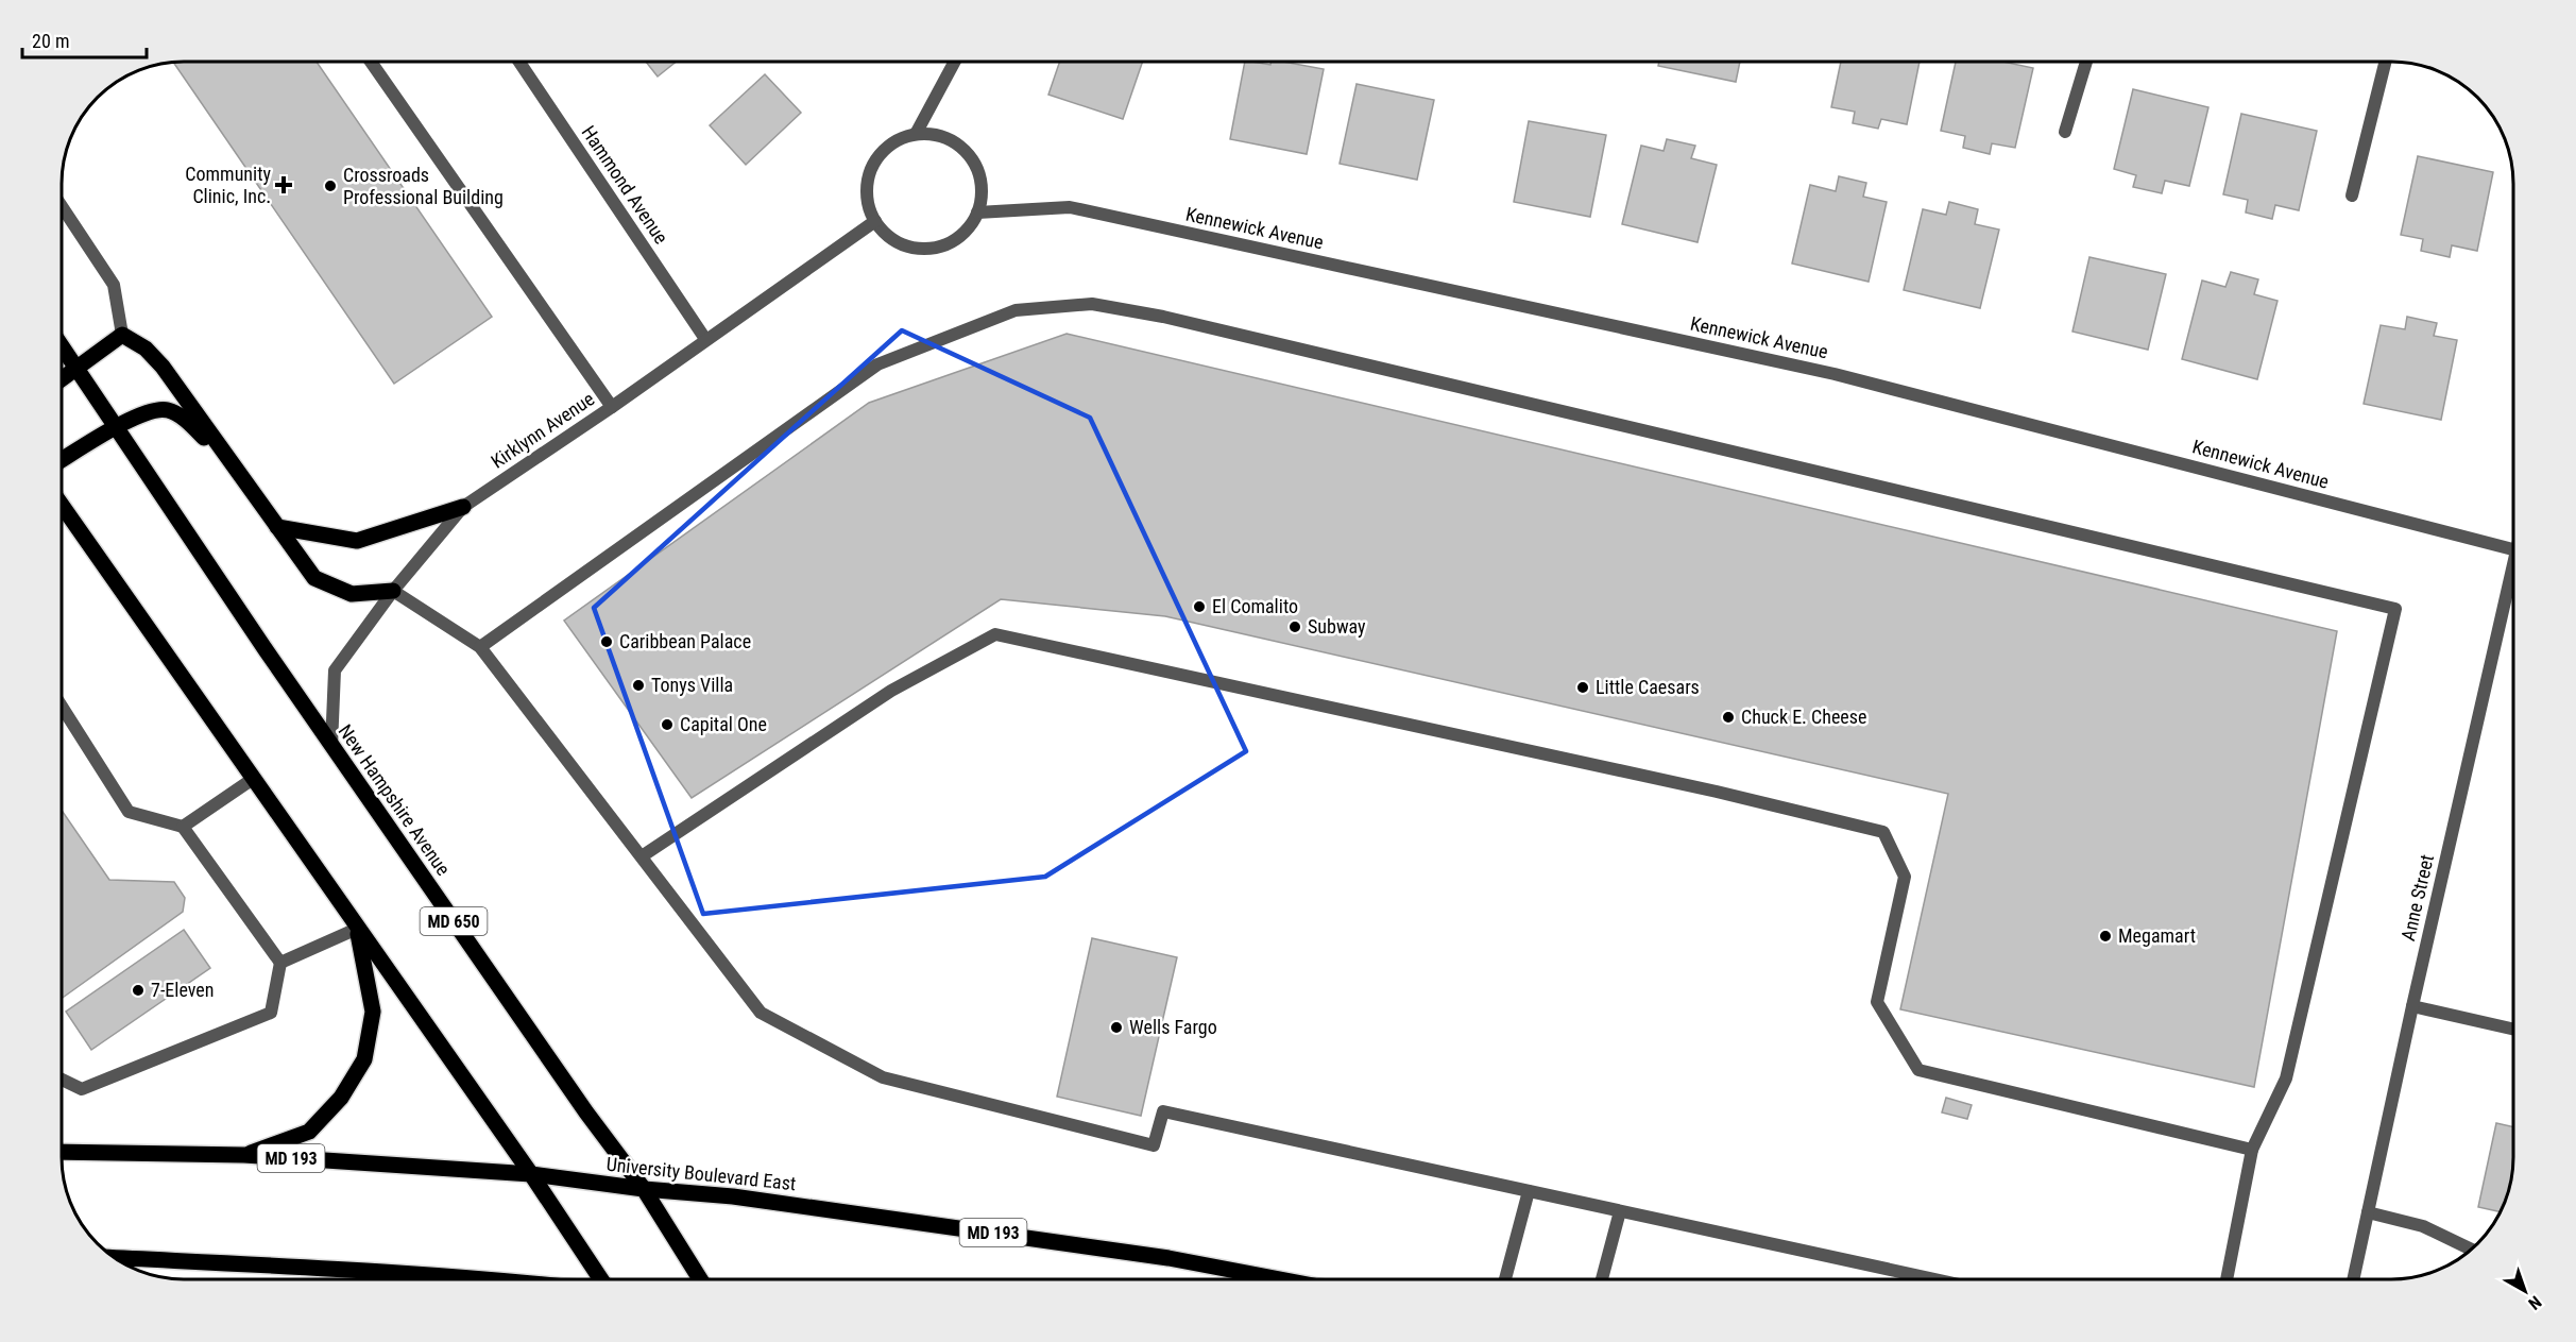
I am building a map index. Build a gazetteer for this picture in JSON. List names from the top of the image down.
{
  "streets": {
    "main road": [
      "New Hampshire Avenue",
      "MD 650",
      "MD 193",
      "University Boulevard East"
    ],
    "street": [
      "Hammond Avenue",
      "Kennewick Avenue",
      "Kirklynn Avenue",
      "Anne Street"
    ]
  },
  "crossings": [
    ["Hammond Avenue", "Kirklynn Avenue"],
    ["Kennewick Avenue", "Kirklynn Avenue"],
    ["Kirklynn Avenue", "New Hampshire Avenue"],
    ["New Hampshire Avenue", "University Boulevard East"]
  ],
  "places": {
    "health": ["Community Clinic, Inc."],
    "other": [
      "Crossroads Professional Building",
      "El Comalito",
      "Subway",
      "Caribbean Palace",
      "Tonys Villa",
      "Little Caesars",
      "Chuck E. Cheese",
      "Capital One",
      "Megamart",
      "7-Eleven",
      "Wells Fargo"
    ]
  },
  "scale_bar": "20 m",
  "north": "bottom right"
}
